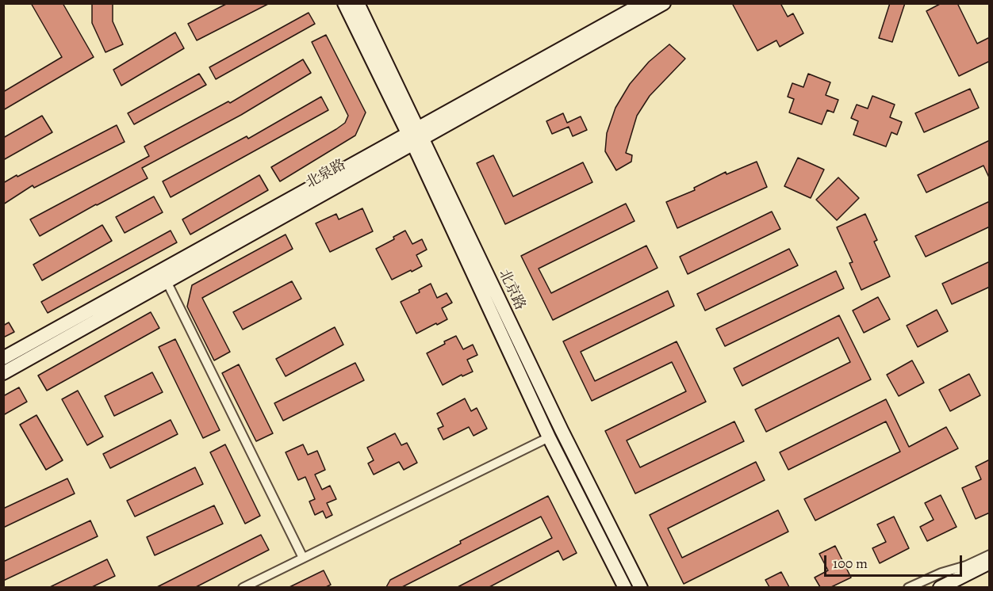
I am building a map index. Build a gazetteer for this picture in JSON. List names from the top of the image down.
{
  "streets": {
    "street": ["北泉路", "北京路"]
  },
  "crossings": [
    ["北泉路", "北京路"]
  ],
  "scale_bar": "100 m"
}
